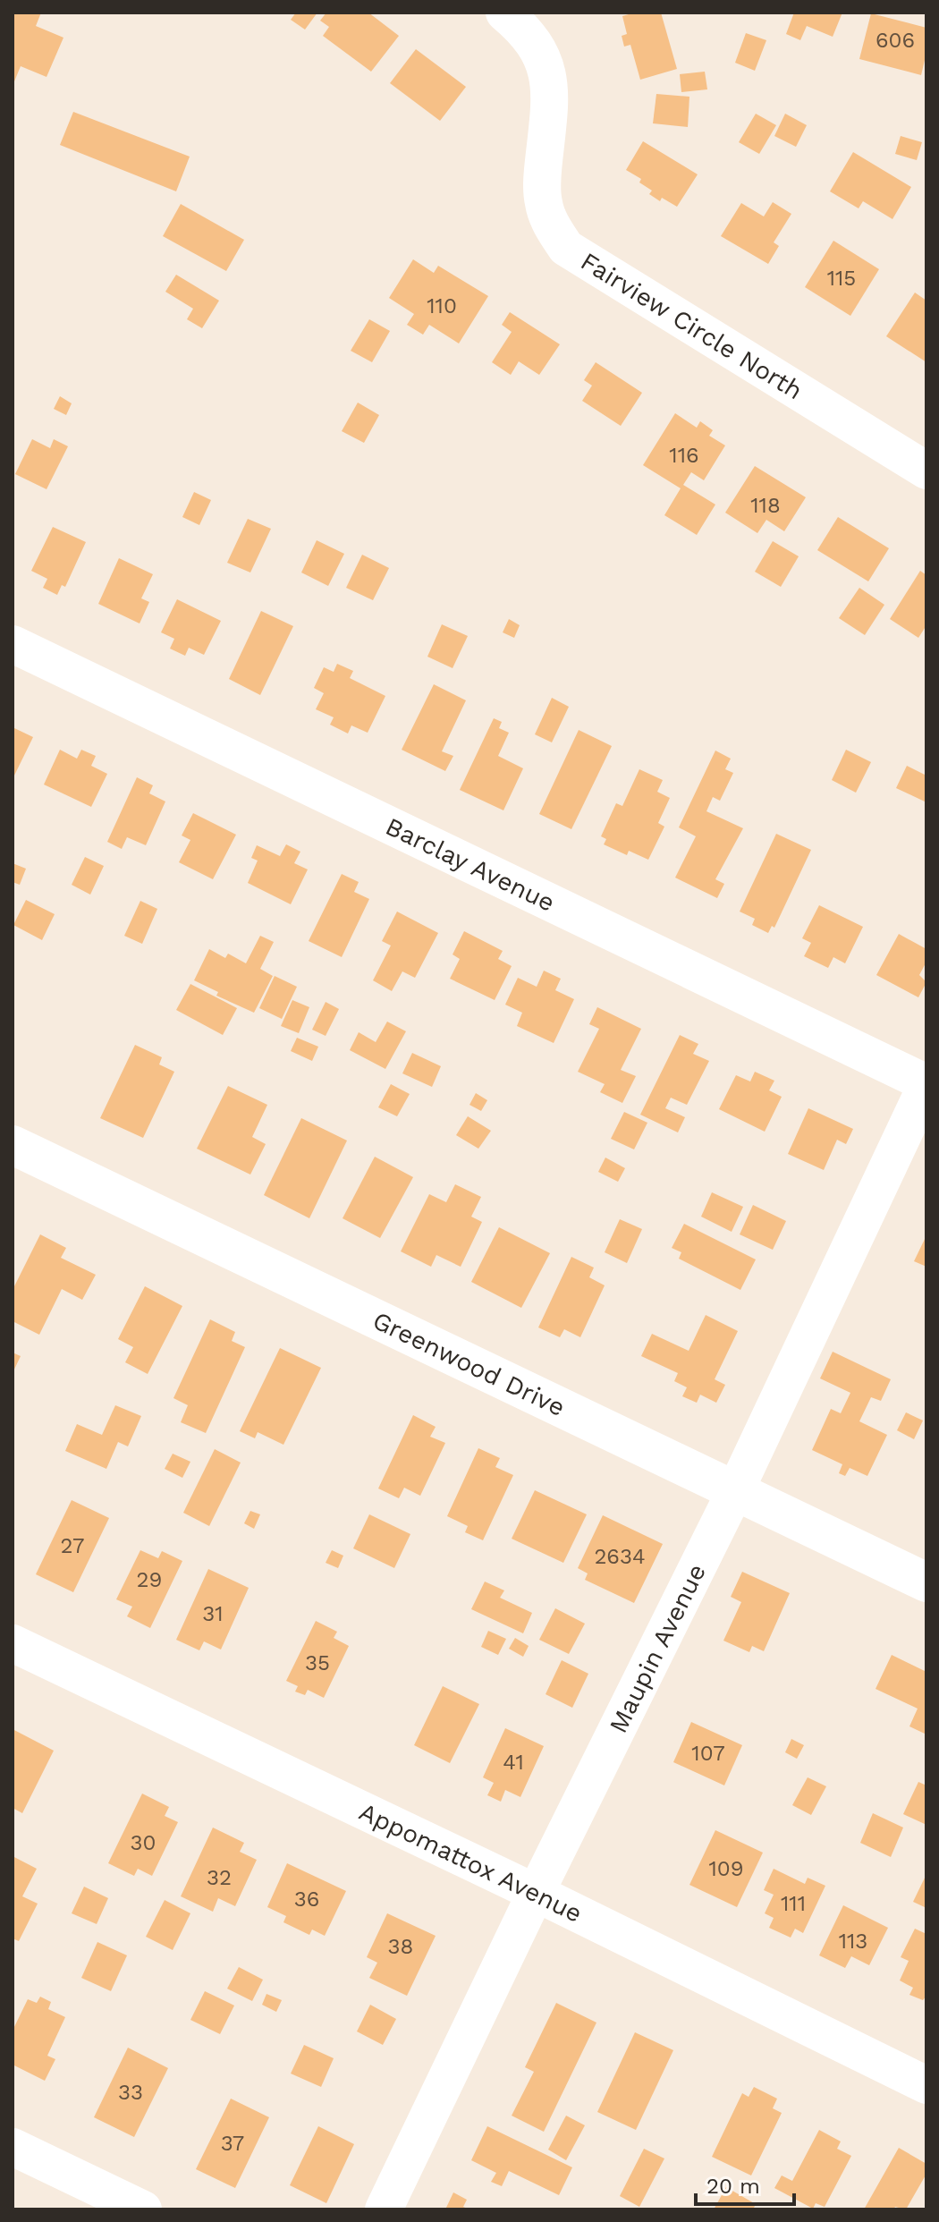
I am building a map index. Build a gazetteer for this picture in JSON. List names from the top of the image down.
{
  "streets": {
    "street": [
      "Fairview Circle North",
      "Barclay Avenue",
      "Greenwood Drive",
      "Maupin Avenue",
      "Appomattox Avenue"
    ]
  },
  "crossings": [
    ["Barclay Avenue", "Maupin Avenue"],
    ["Greenwood Drive", "Maupin Avenue"],
    ["Maupin Avenue", "Appomattox Avenue"]
  ],
  "house_numbers": [
    "606",
    "115",
    "110",
    "116",
    "118",
    "27",
    "2634",
    "29",
    "31",
    "35",
    "107",
    "41",
    "30",
    "109",
    "32",
    "36",
    "111",
    "113",
    "38",
    "33",
    "37"
  ],
  "scale_bar": "20 m"
}
